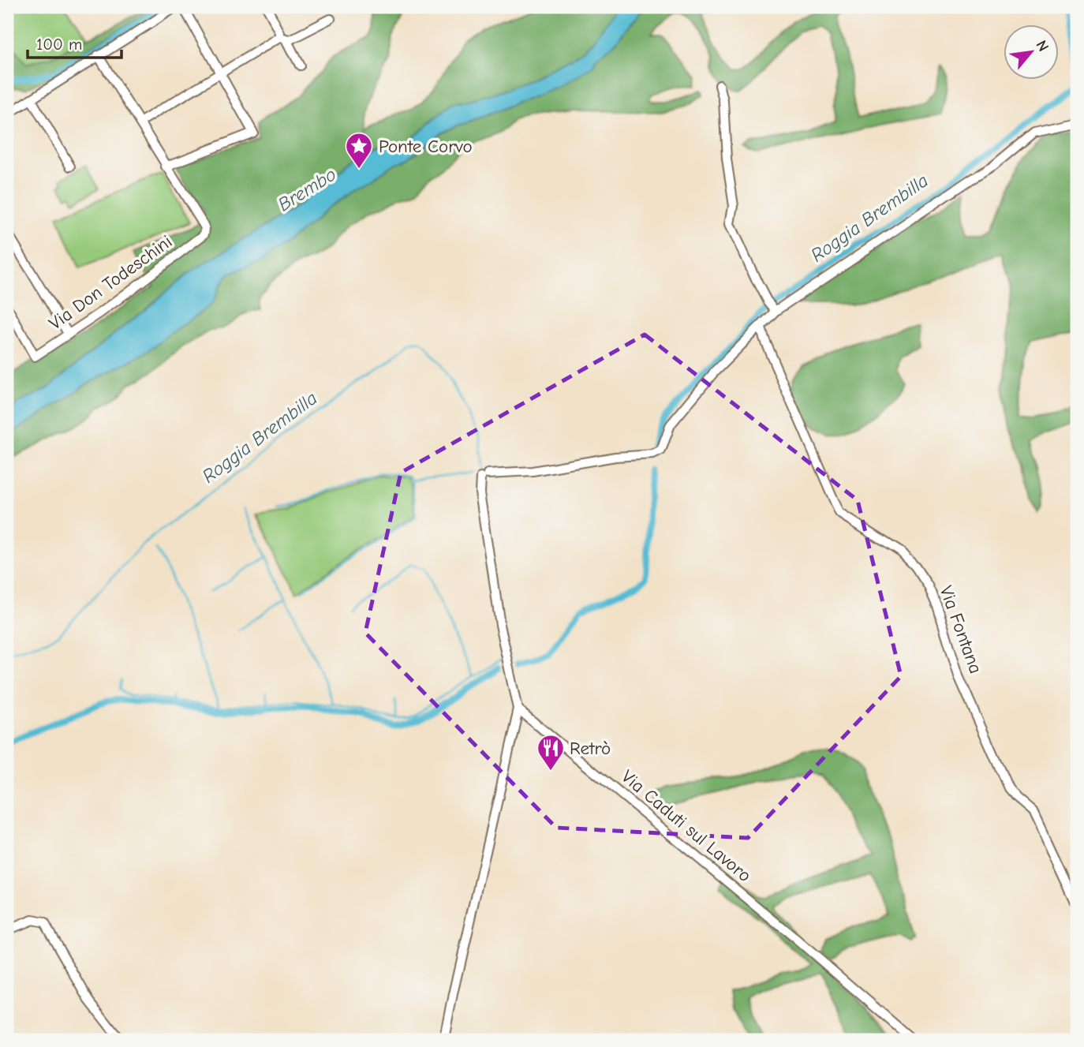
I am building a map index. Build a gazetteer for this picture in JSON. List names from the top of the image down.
{
  "streets": {
    "street": ["Via Don Todeschini", "Via Fontana", "Via Caduti sul Lavoro"]
  },
  "water": ["Brembo", "Roggia Brembilla"],
  "places": {
    "place": ["Ponte Corvo"],
    "restaurant": ["Retrò"]
  },
  "scale_bar": "100 m",
  "north": "top right"
}
